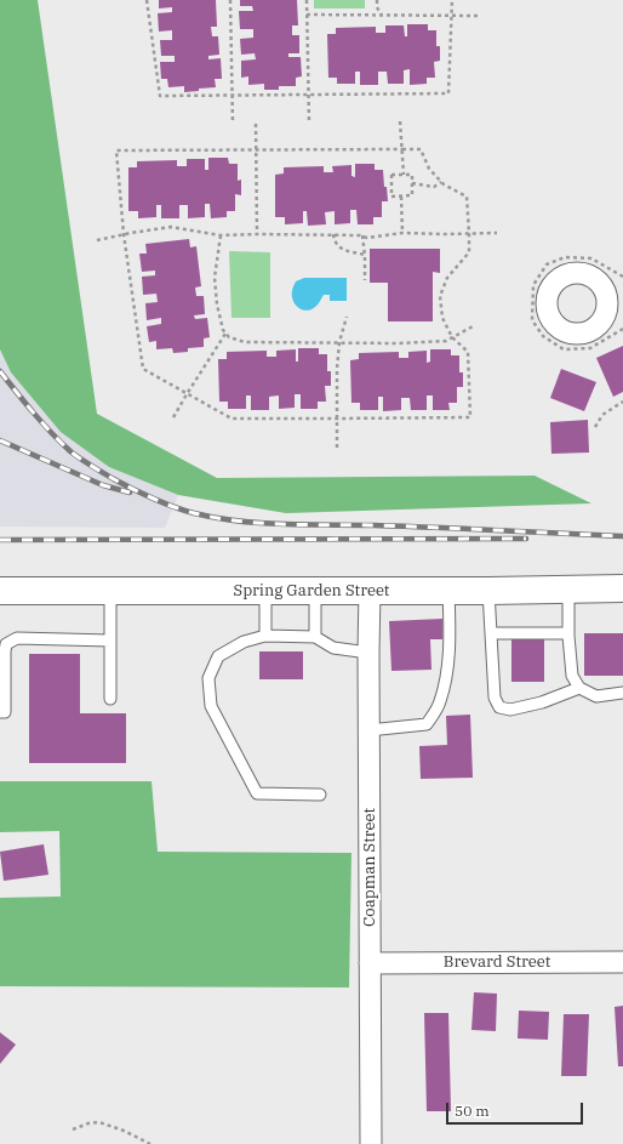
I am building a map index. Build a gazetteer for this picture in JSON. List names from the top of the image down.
{
  "streets": {
    "main road": ["Spring Garden Street"],
    "street": ["Coapman Street", "Brevard Street"]
  },
  "crossings": [
    ["Spring Garden Street", "Coapman Street"],
    ["Coapman Street", "Brevard Street"]
  ],
  "scale_bar": "50 m"
}
